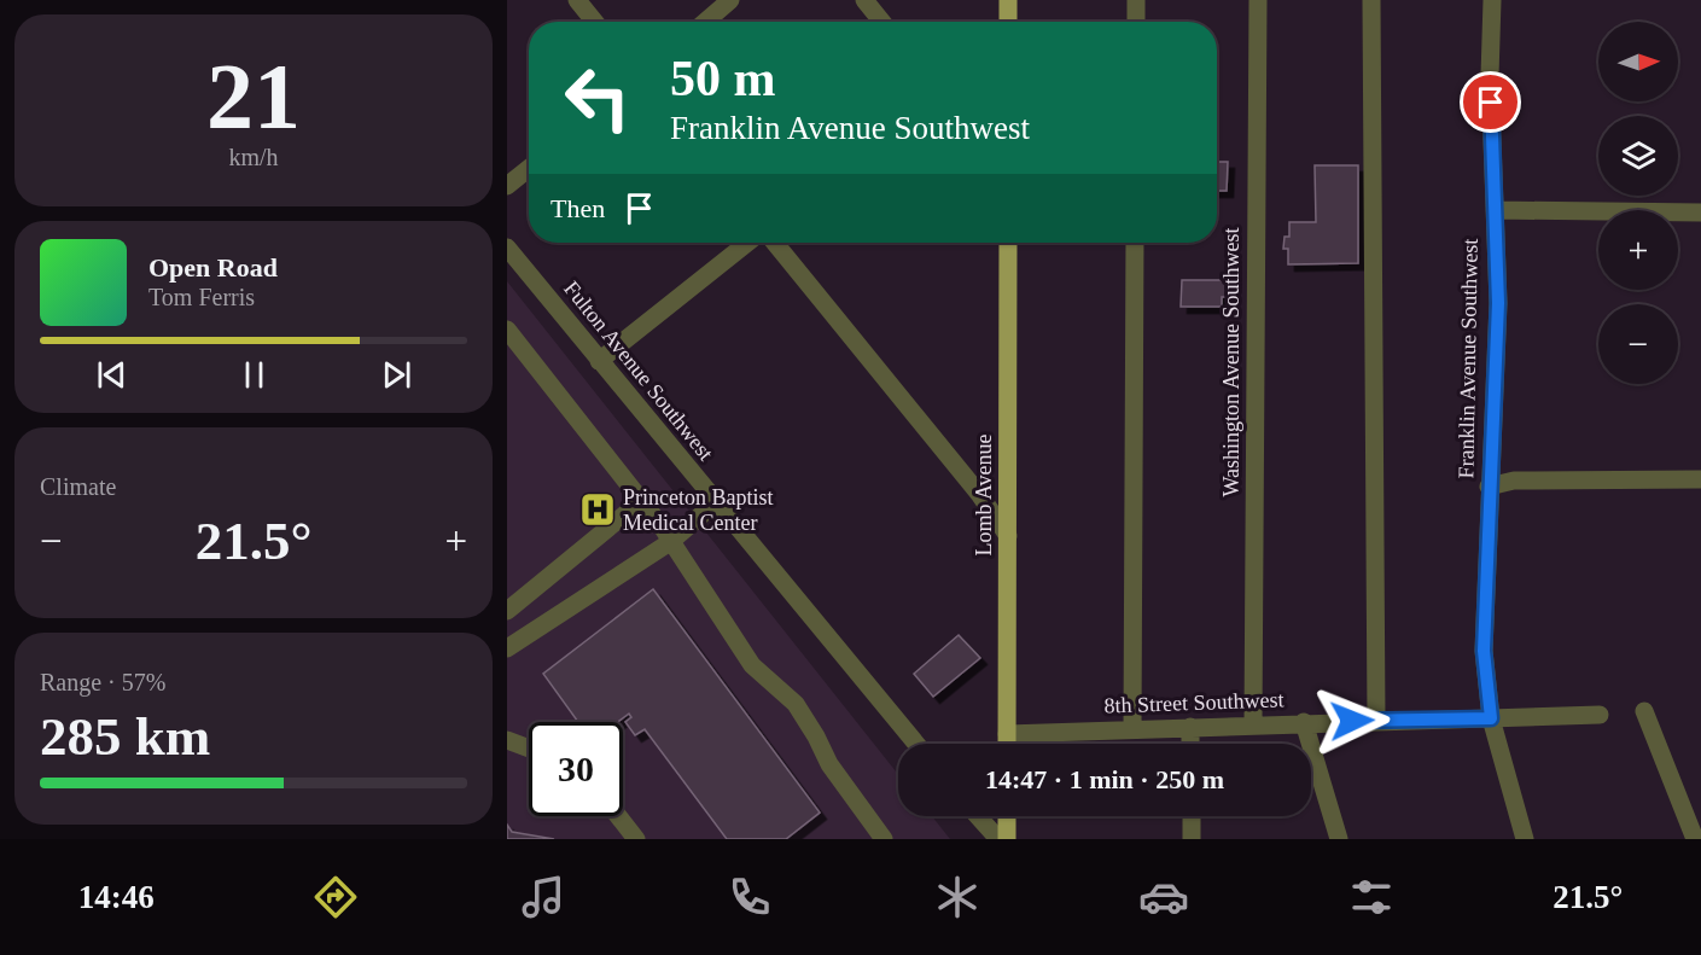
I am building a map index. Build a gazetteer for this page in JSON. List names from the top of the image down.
{
  "streets": {
    "main road": ["Lomb Avenue"],
    "street": [
      "Franklin Avenue Southwest",
      "Washington Avenue Southwest",
      "Fulton Avenue Southwest",
      "8th Street Southwest"
    ]
  },
  "crossings": [
    ["Franklin Avenue Southwest", "8th Street Southwest"],
    ["Washington Avenue Southwest", "8th Street Southwest"],
    ["Lomb Avenue", "8th Street Southwest"]
  ],
  "places": {
    "hospital": ["Princeton Baptist Medical Center"]
  },
  "north": "right",
  "page": {
    "tile": [
      ["21", "km/h"],
      "Climate",
      ["Range · 57%", "285 km"]
    ],
    "map_buttons": ["+", "−"],
    "turn": ["50 m", "Franklin Avenue Southwest"],
    "then": "Then",
    "song": ["Open Road", "Tom Ferris"],
    "heat": ["−", "21.5°", "+"],
    "limit": "30",
    "trip": "14:47 · 1 min · 250 m",
    "tabs": ["14:46", "21.5°"]
  }
}
